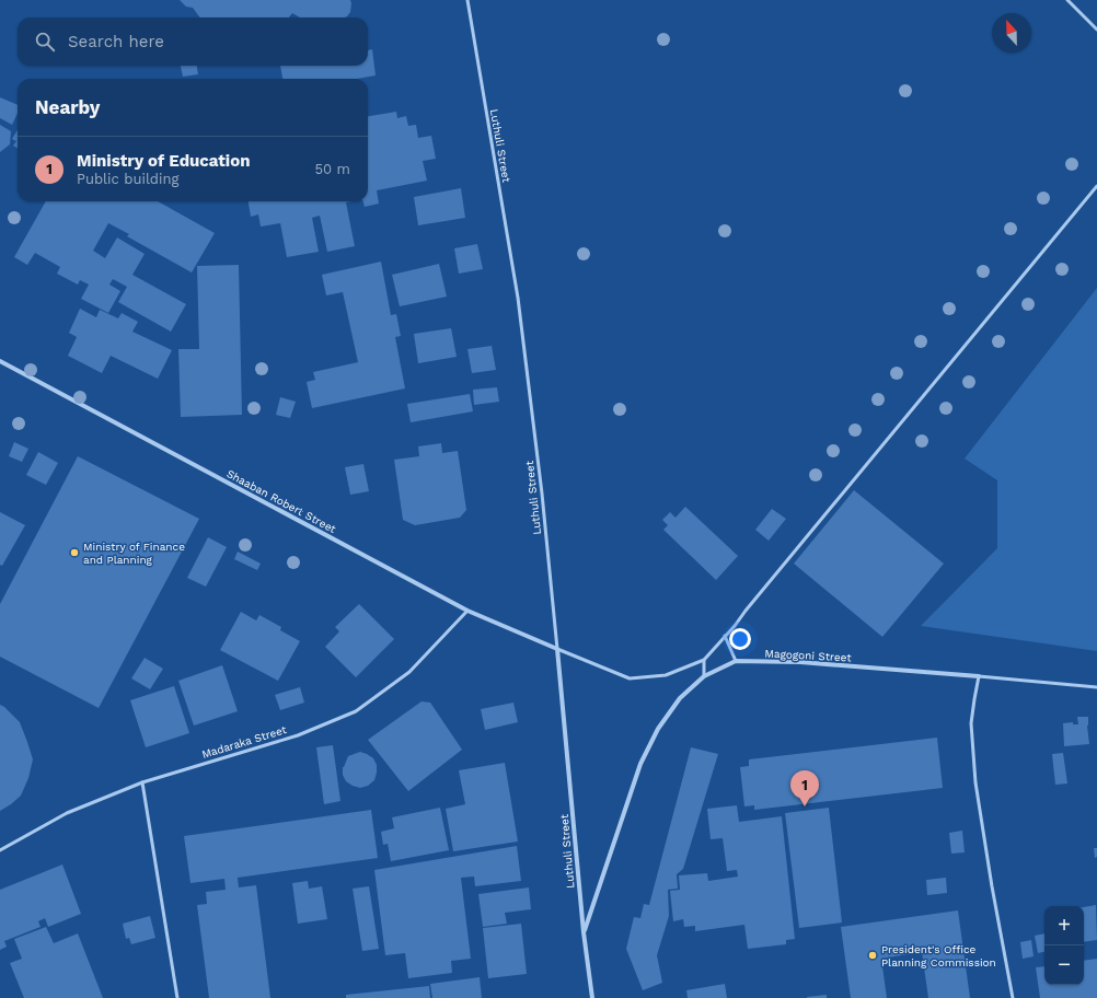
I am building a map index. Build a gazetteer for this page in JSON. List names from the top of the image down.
{
  "streets": {
    "street": ["Luthuli Street", "Shaaban Robert Street", "Magogoni Street"],
    "lane": ["Madaraka Street"]
  },
  "crossings": [
    ["Luthuli Street", "Shaaban Robert Street"],
    ["Luthuli Street", "Magogoni Street"],
    ["Shaaban Robert Street", "Madaraka Street"]
  ],
  "places": ["Ministry of Finance and Planning", "President's Office Planning Commission"],
  "north": "top",
  "page": {
    "search": "Search here",
    "heading": "Nearby",
    "list": [
      {
        "mark": "1",
        "name": "Ministry of Education",
        "note": "Public building",
        "value": "50 m"
      }
    ],
    "pins": "1",
    "map_buttons": ["+", "−"]
  }
}
